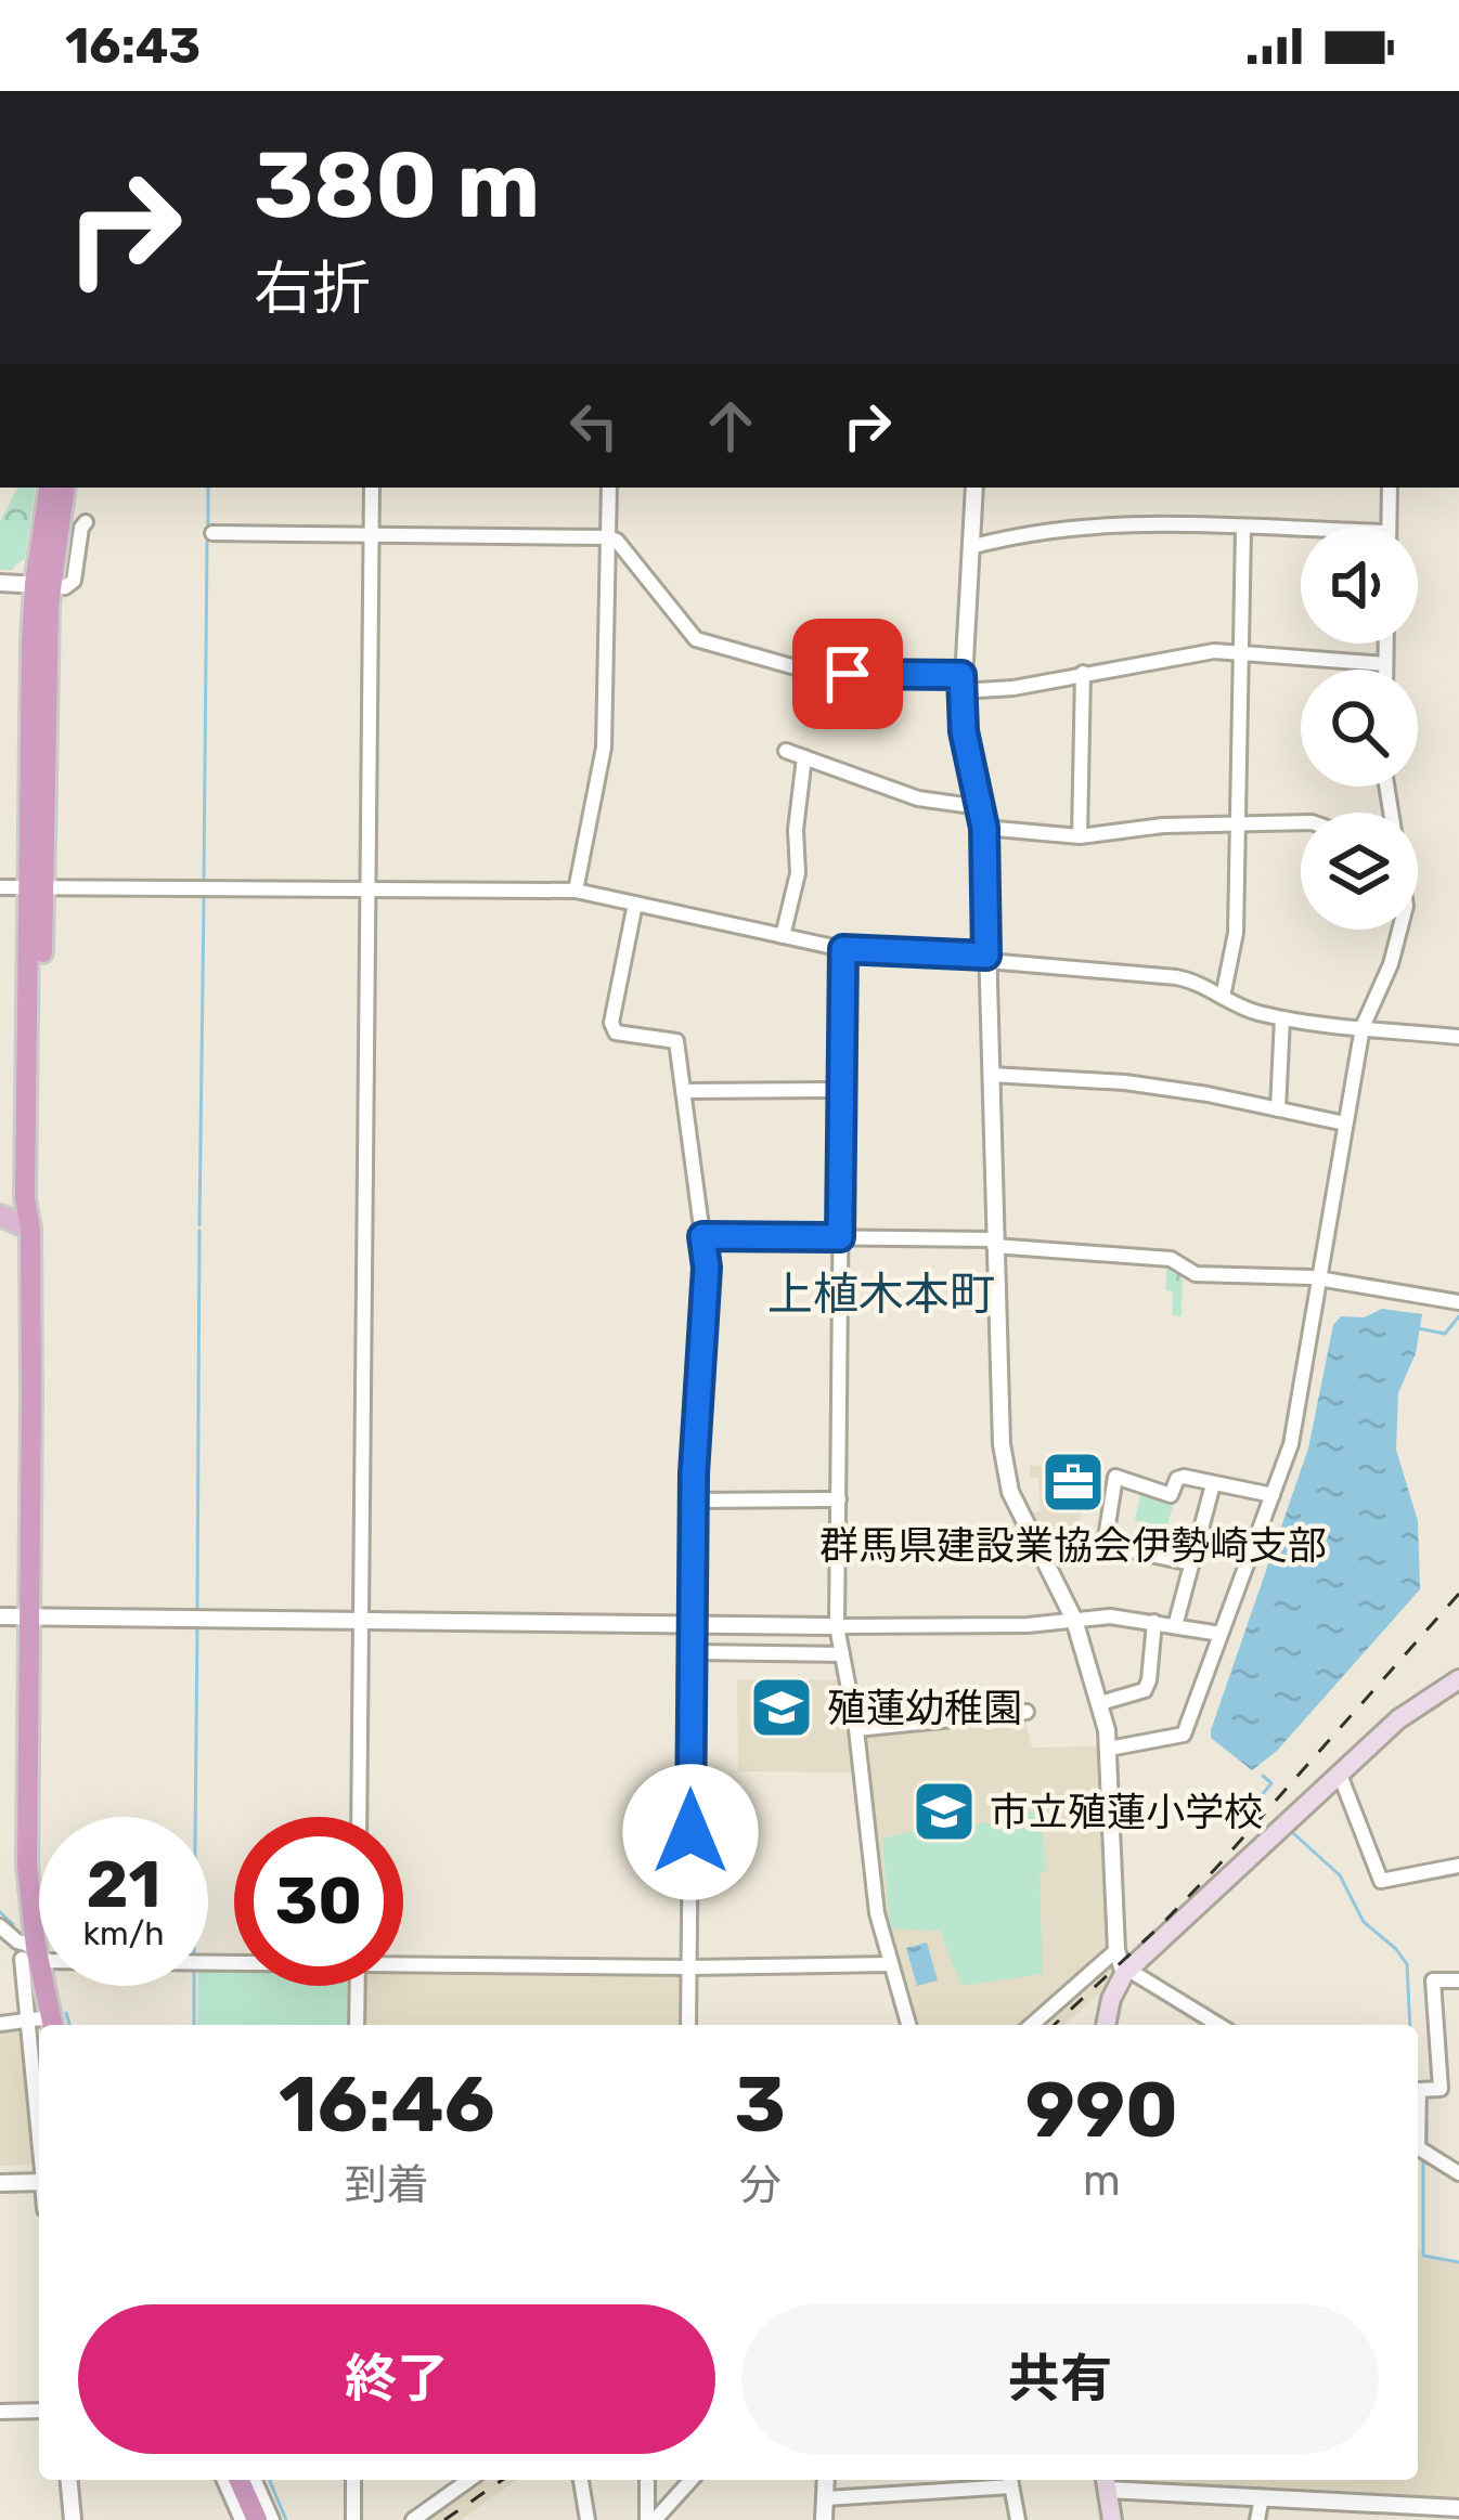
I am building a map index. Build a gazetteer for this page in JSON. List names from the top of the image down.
{
  "districts": ["上植木本町"],
  "places": {
    "office": ["群馬県建設業協会伊勢崎支部"],
    "school or university": ["殖蓮幼稚園", "市立殖蓮小学校"]
  },
  "page": {
    "status": "16:43",
    "turn": ["380 m", "右折"],
    "speed": "21 km/h",
    "limit": "30",
    "eta": [
      "16:46",
      "到着",
      "3",
      "分",
      "990",
      "m"
    ],
    "buttons": ["終了", "共有"]
  }
}
